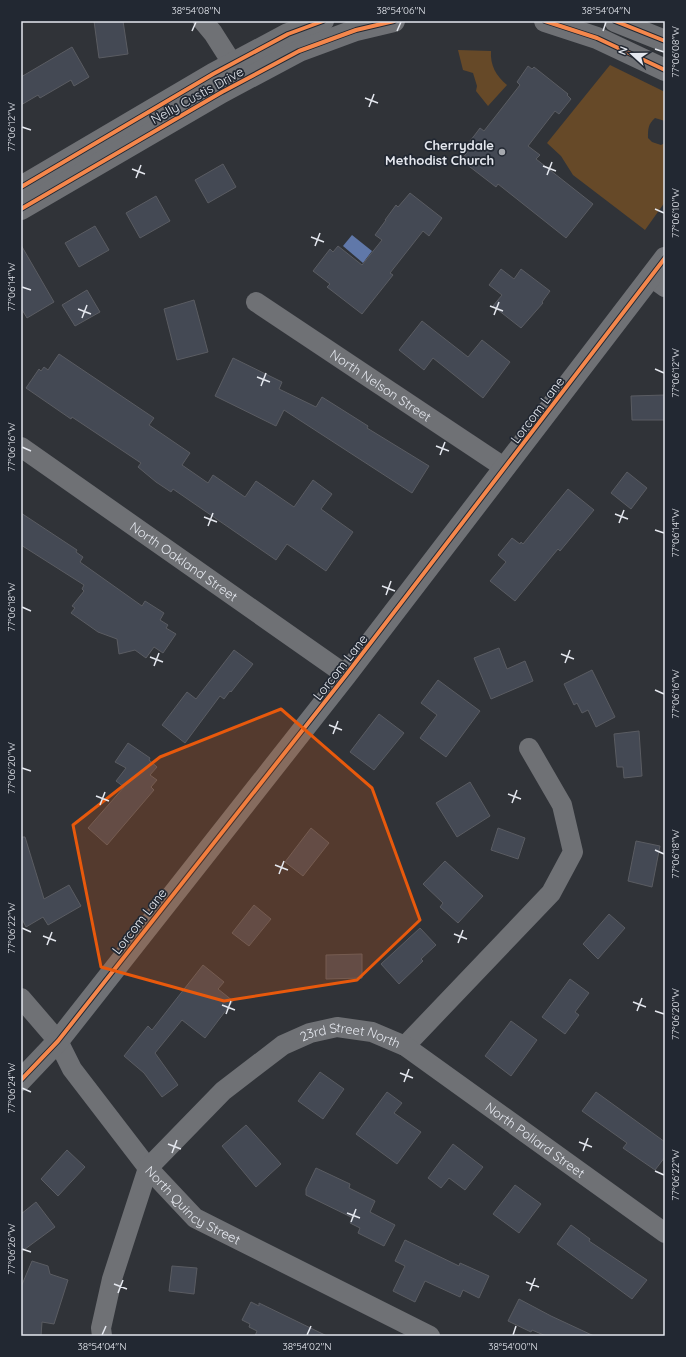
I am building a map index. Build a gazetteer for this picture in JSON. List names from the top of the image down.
{
  "streets": {
    "street": [
      "Nelly Custis Drive",
      "North Nelson Street",
      "Lorcom Lane",
      "North Oakland Street",
      "23rd Street North",
      "North Pollard Street",
      "North Quincy Street"
    ]
  },
  "crossings": [
    ["North Nelson Street", "Lorcom Lane"],
    ["Lorcom Lane", "North Oakland Street"],
    ["Lorcom Lane", "North Quincy Street"],
    ["23rd Street North", "North Pollard Street"],
    ["23rd Street North", "North Quincy Street"]
  ],
  "places": ["Cherrydale Methodist Church"],
  "north": "left",
  "coordinates": [
    "38°54'08\"N",
    "38°54'06\"N",
    "38°54'04\"N",
    "77°06'08\"W",
    "77°06'12\"W",
    "77°06'10\"W",
    "77°06'14\"W",
    "77°06'16\"W",
    "77°06'18\"W",
    "77°06'20\"W",
    "77°06'22\"W",
    "77°06'24\"W",
    "77°06'26\"W",
    "38°54'02\"N",
    "38°54'00\"N"
  ]
}
